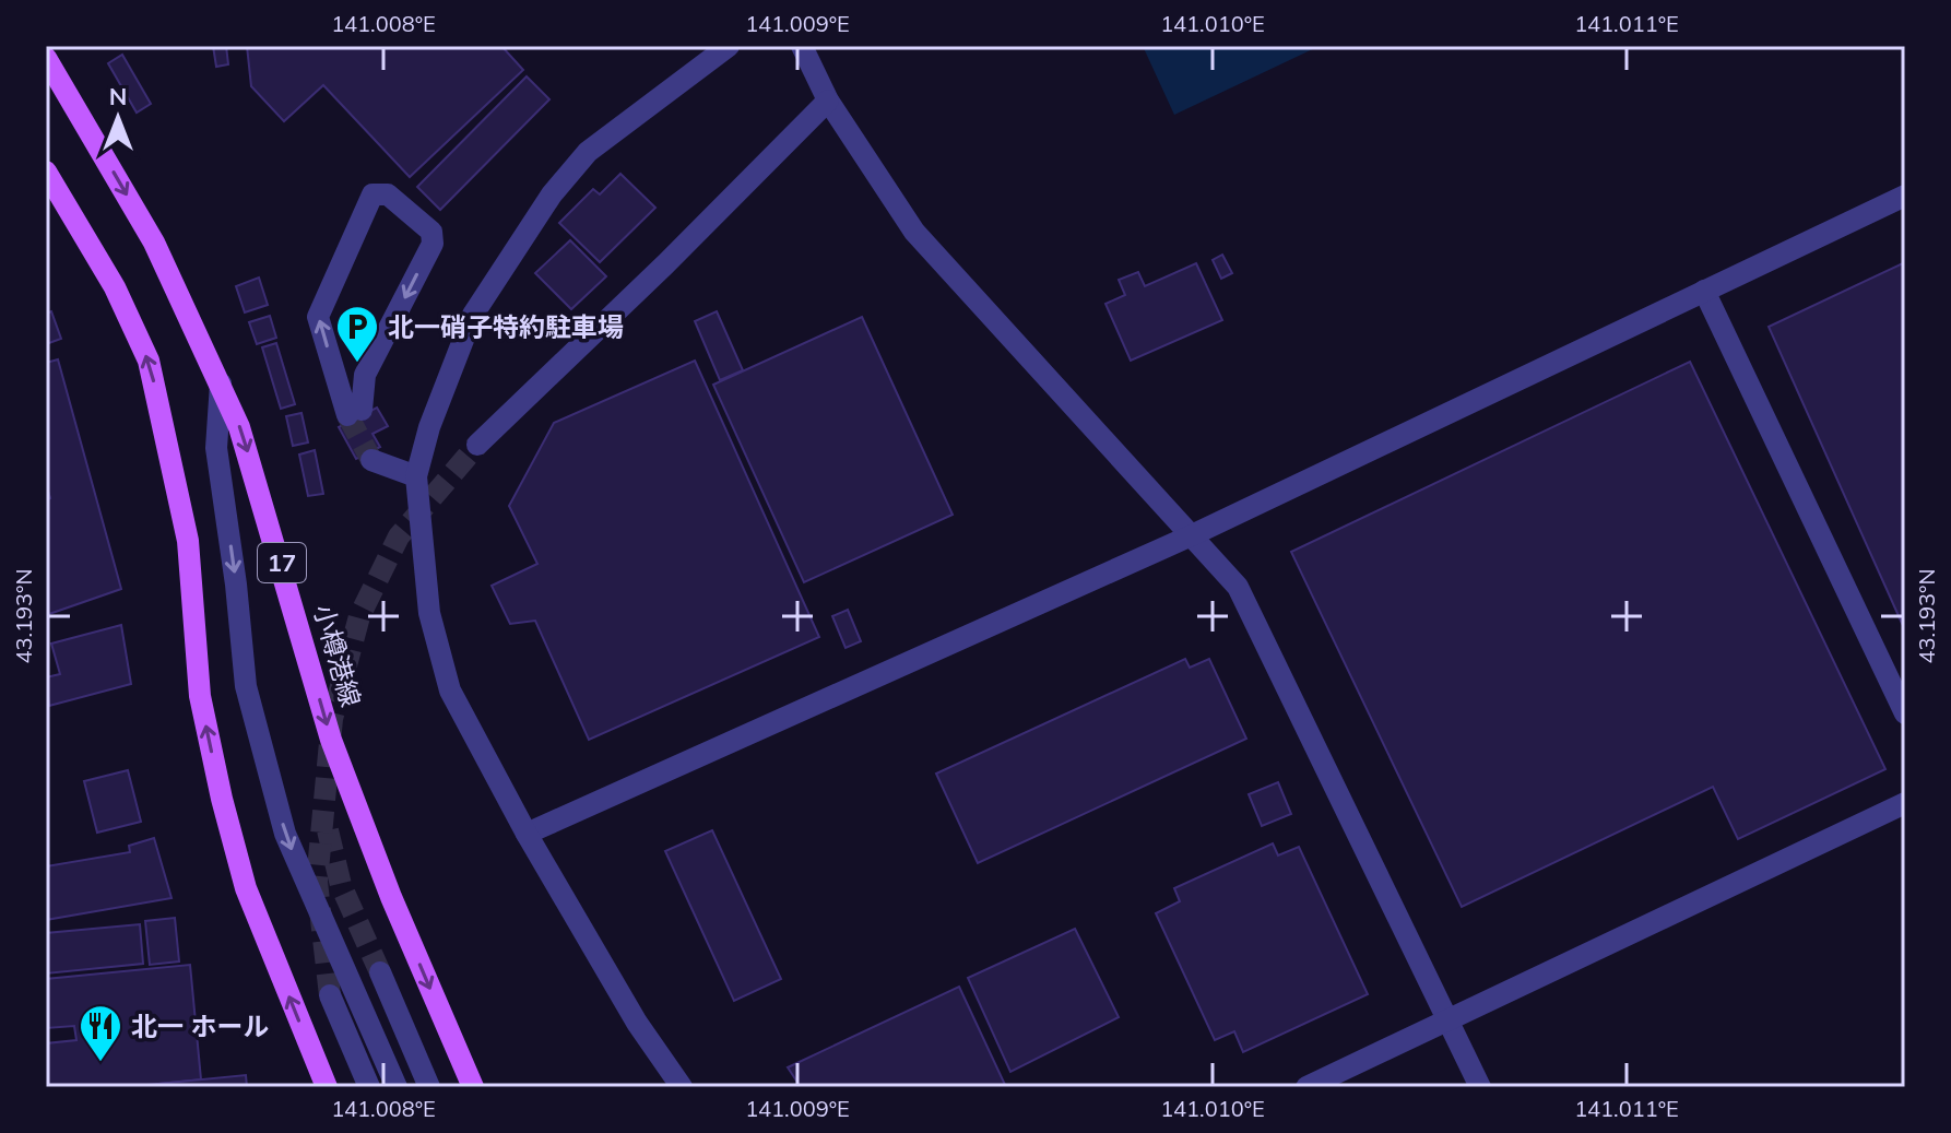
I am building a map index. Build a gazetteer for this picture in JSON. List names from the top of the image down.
{
  "streets": {
    "main road": ["17", "小樽港線"]
  },
  "places": {
    "parking": ["北一硝子特約駐車場"],
    "restaurant": ["北一 ホール"]
  },
  "north": "top",
  "coordinates": [
    "141.008°E",
    "141.009°E",
    "141.010°E",
    "141.011°E",
    "43.193°N"
  ]
}
